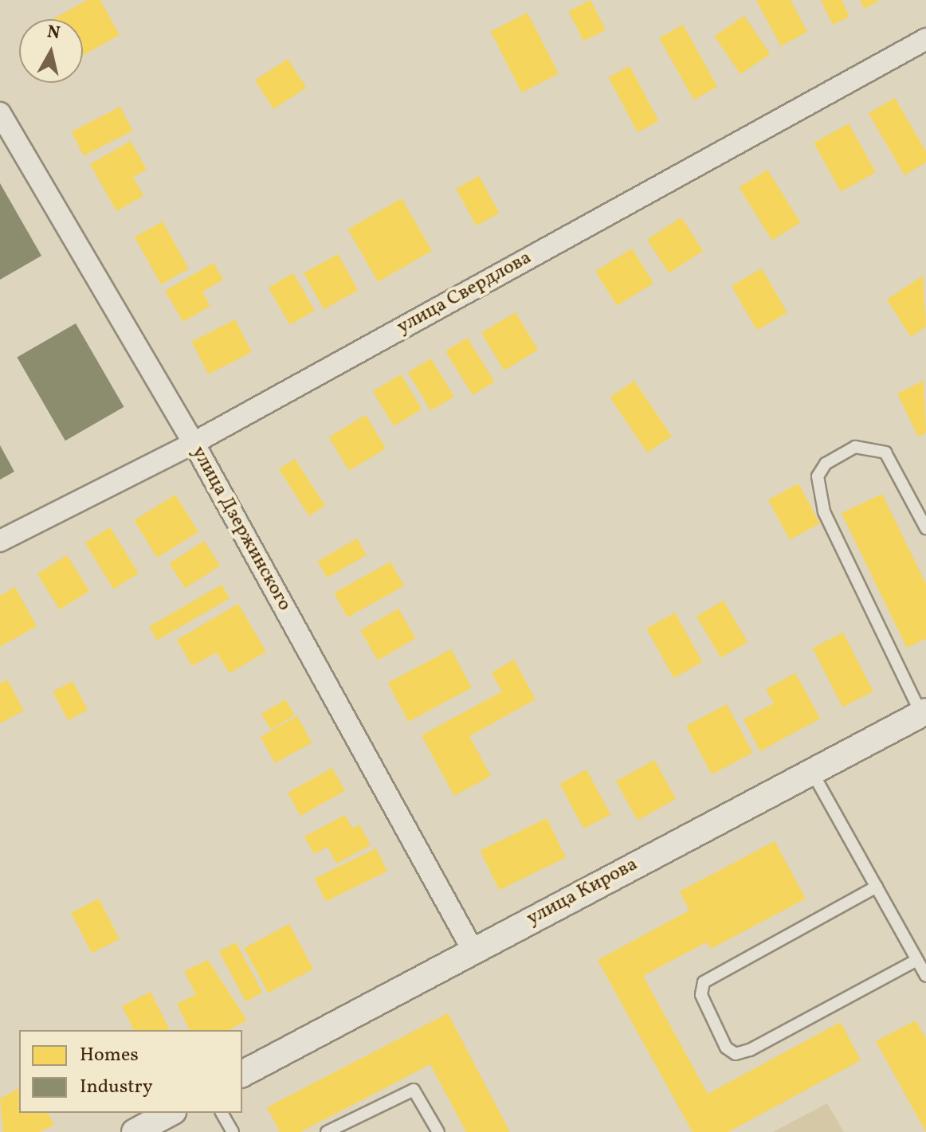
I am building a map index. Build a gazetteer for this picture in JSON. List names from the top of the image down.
{
  "streets": {
    "street": ["улица Свердлова", "улица Дзержинского", "улица Кирова"]
  },
  "crossings": [
    ["улица Свердлова", "улица Дзержинского"],
    ["улица Дзержинского", "улица Кирова"]
  ],
  "legend": ["Homes", "Industry"],
  "north": "top"
}
